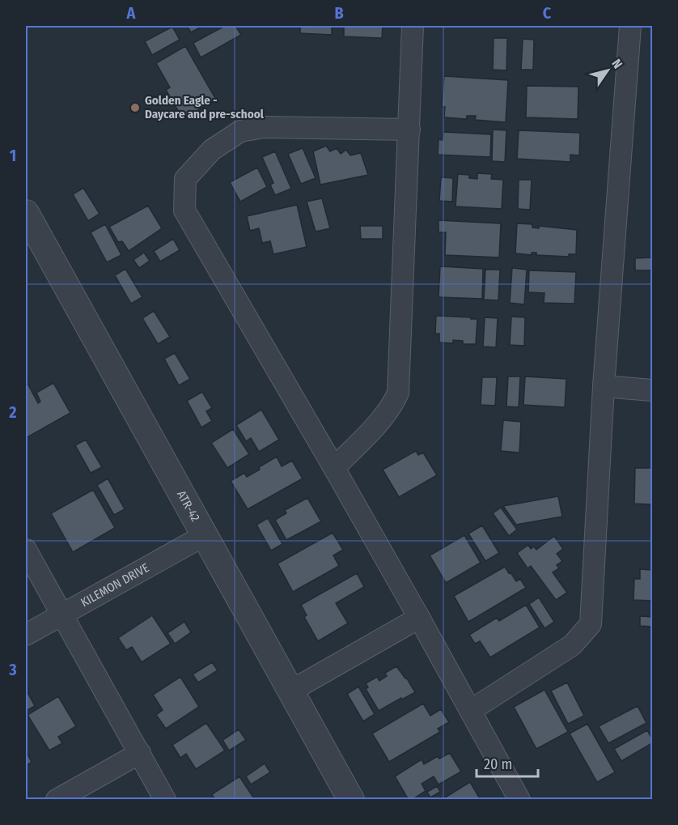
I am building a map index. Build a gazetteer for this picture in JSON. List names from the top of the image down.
{
  "streets": {
    "street": ["ATR-42", "KILEMON DRIVE"]
  },
  "crossings": [
    ["ATR-42", "KILEMON DRIVE"]
  ],
  "places": ["Golden Eagle - Daycare and pre-school"],
  "scale_bar": "20 m",
  "north": "top right",
  "grid": {
    "columns": ["A", "B", "C"],
    "rows": ["1", "2", "3"]
  }
}
